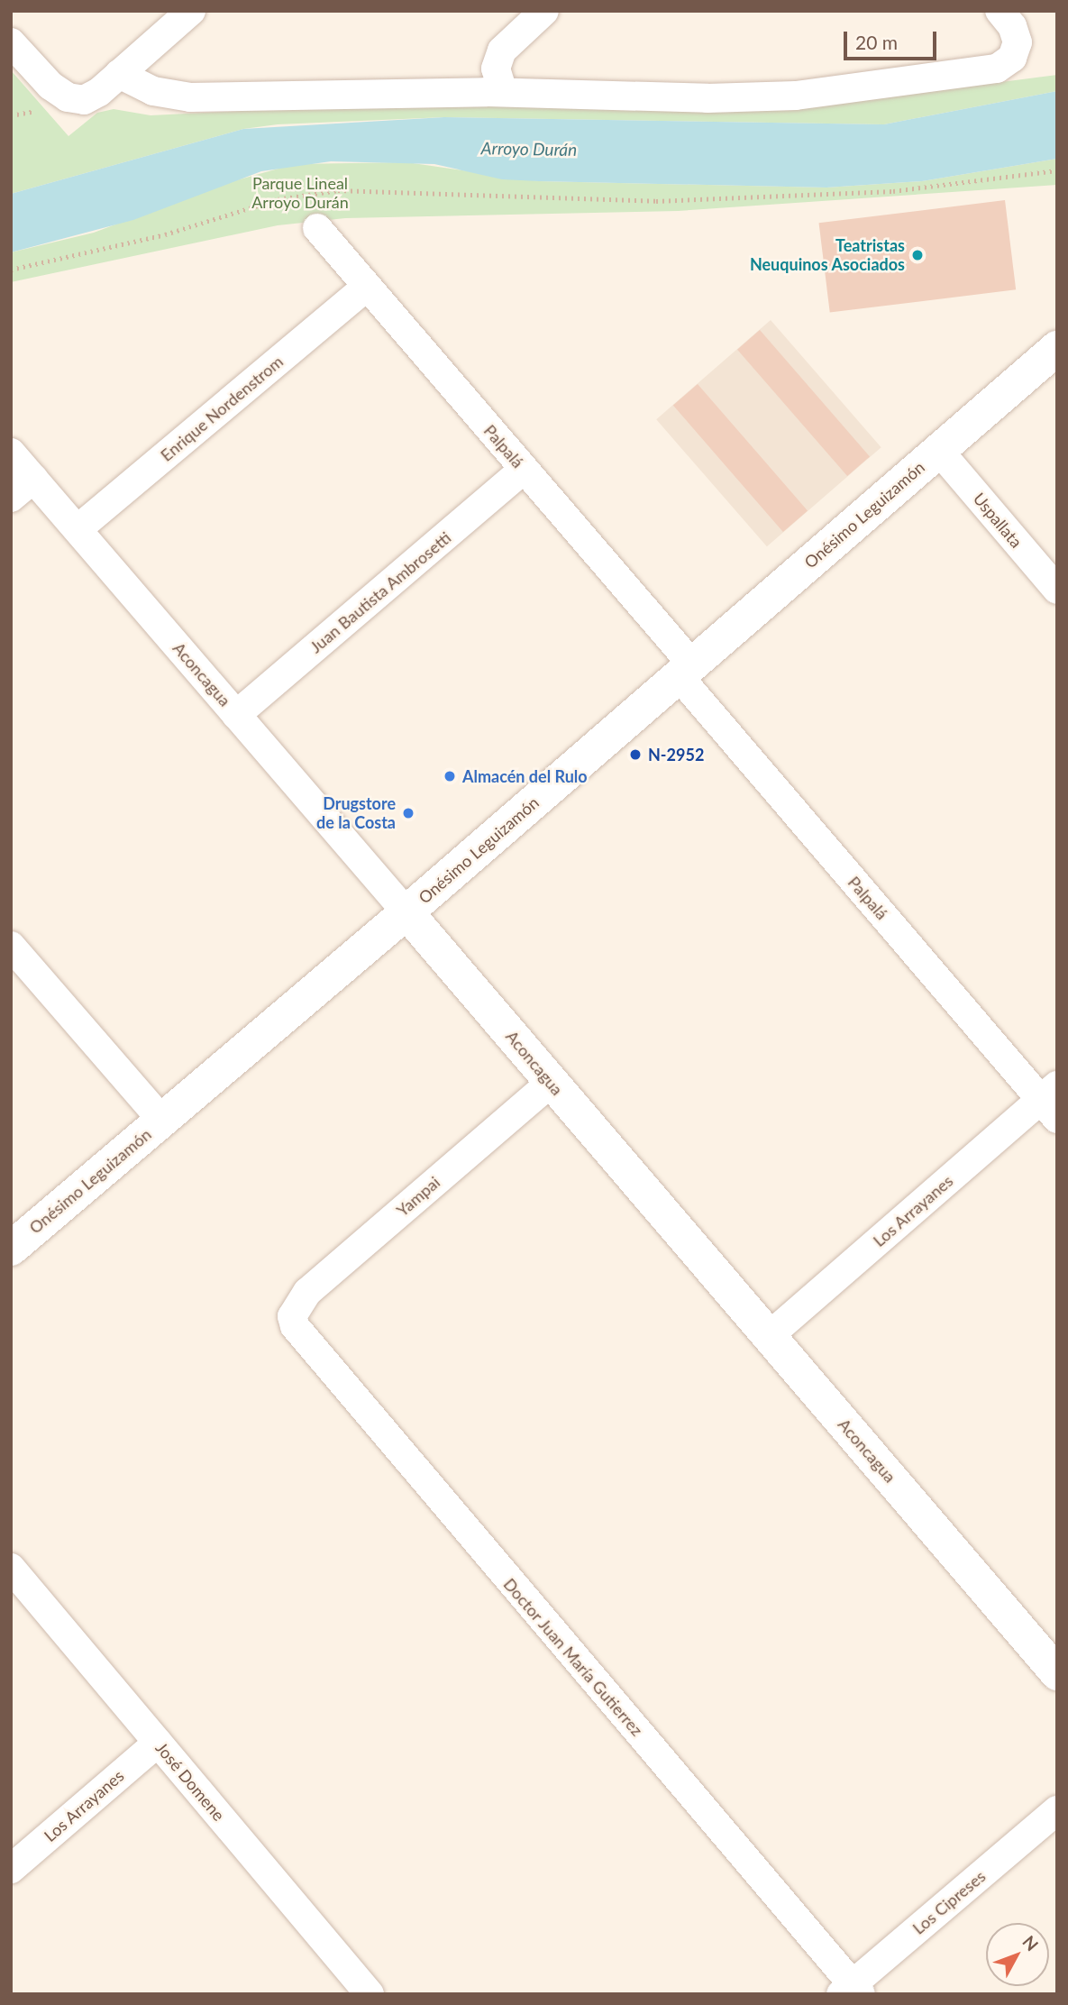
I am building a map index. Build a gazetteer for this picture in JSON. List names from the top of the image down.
{
  "streets": {
    "street": [
      "Enrique Nordenstrom",
      "Palpalá",
      "Onésimo Leguizamón",
      "Uspallata",
      "Juan Bautista Ambrosetti",
      "Aconcagua",
      "Yampai",
      "Los Arrayanes",
      "Doctor Juan María Gutierrez",
      "José Domene",
      "Los Cipreses"
    ]
  },
  "crossings": [
    ["Enrique Nordenstrom", "Palpalá"],
    ["Enrique Nordenstrom", "Aconcagua"],
    ["Palpalá", "Onésimo Leguizamón"],
    ["Palpalá", "Juan Bautista Ambrosetti"],
    ["Palpalá", "Los Arrayanes"],
    ["Onésimo Leguizamón", "Uspallata"],
    ["Onésimo Leguizamón", "Aconcagua"],
    ["Juan Bautista Ambrosetti", "Aconcagua"],
    ["Aconcagua", "Yampai"],
    ["Aconcagua", "Los Arrayanes"],
    ["Yampai", "Doctor Juan María Gutierrez"],
    ["Los Arrayanes", "José Domene"],
    ["Doctor Juan María Gutierrez", "Los Cipreses"]
  ],
  "water": ["Arroyo Durán"],
  "parks": ["Parque Lineal Arroyo Durán"],
  "places": [
    "Teatristas Neuquinos Asociados",
    "N-2952",
    "Almacén del Rulo",
    "Drugstore de la Costa"
  ],
  "scale_bar": "20 m",
  "north": "top right"
}
